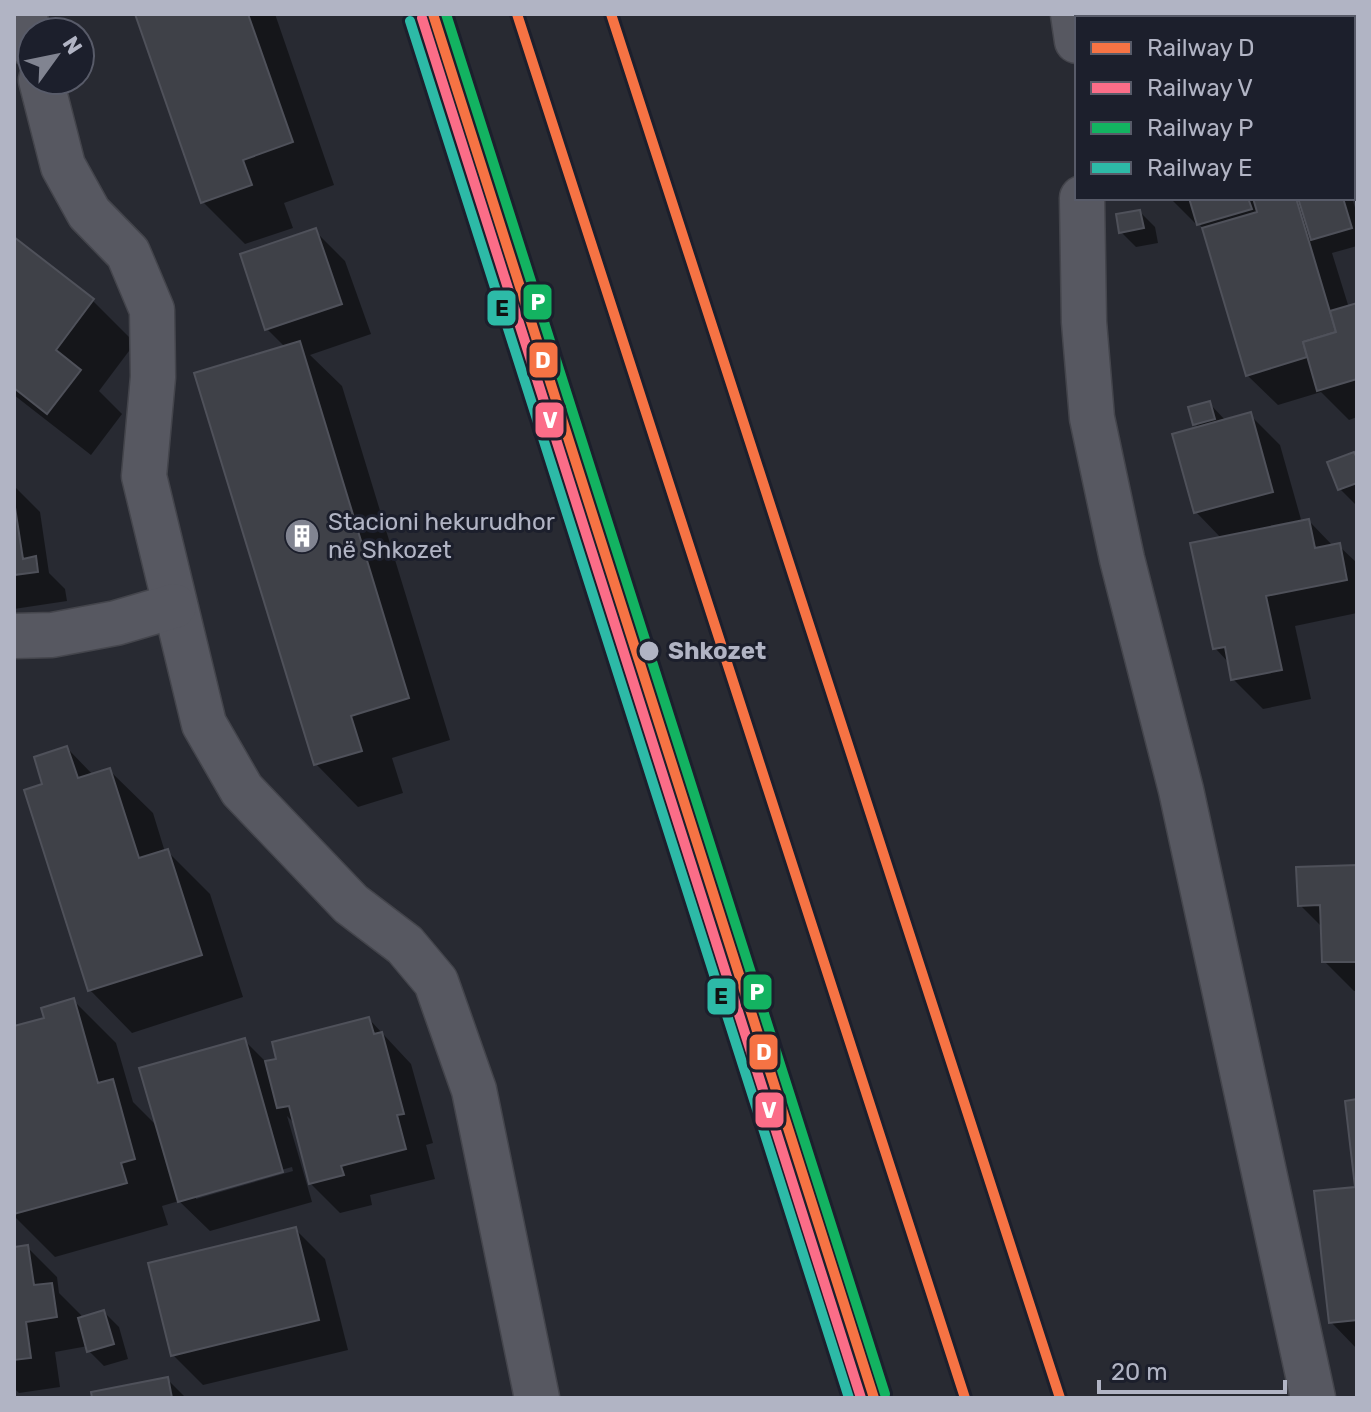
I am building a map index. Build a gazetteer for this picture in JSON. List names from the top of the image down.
{
  "places": {
    "building": ["Stacioni hekurudhor në Shkozet"],
    "other": ["Shkozet"]
  },
  "lines": [
    "rail line D",
    "rail line P",
    "rail line V",
    "rail line E"
  ],
  "legend": [
    "Railway D",
    "Railway V",
    "Railway P",
    "Railway E"
  ],
  "scale_bar": "20 m",
  "north": "top right"
}
